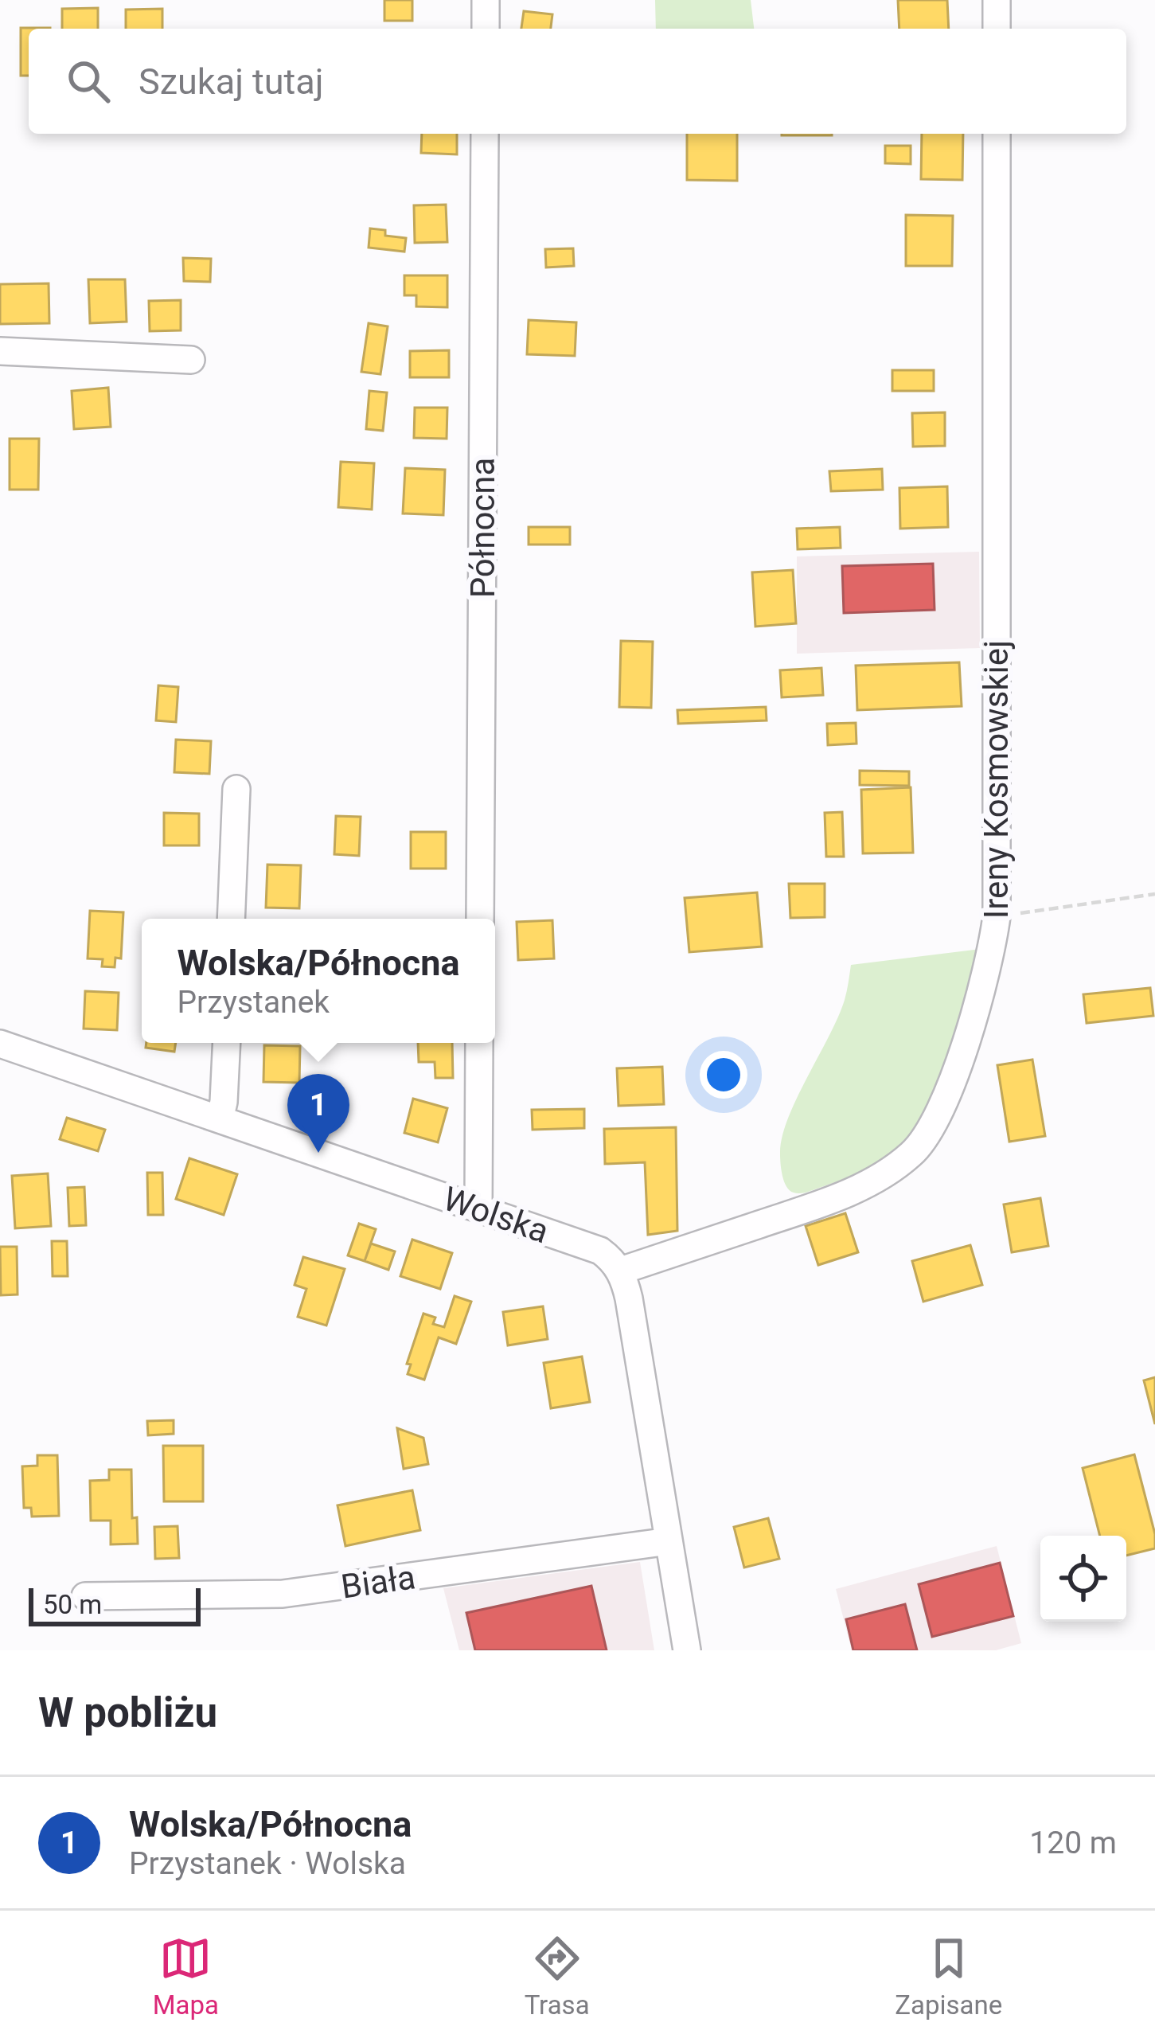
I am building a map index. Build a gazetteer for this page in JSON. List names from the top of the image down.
{
  "streets": {
    "street": [
      "Północna",
      "Ireny Kosmowskiej",
      "Wolska",
      "Biała"
    ]
  },
  "crossings": [
    ["Ireny Kosmowskiej", "Wolska"]
  ],
  "scale_bar": "50 m",
  "page": {
    "search": "Szukaj tutaj",
    "popup": ["Wolska/Północna", "Przystanek"],
    "pins": "1",
    "scale": "50 m",
    "heading": "W pobliżu",
    "list": [
      {
        "mark": "1",
        "name": "Wolska/Północna",
        "note": "Przystanek · Wolska",
        "value": "120 m"
      }
    ],
    "nav": ["Mapa", "Trasa", "Zapisane"]
  }
}
